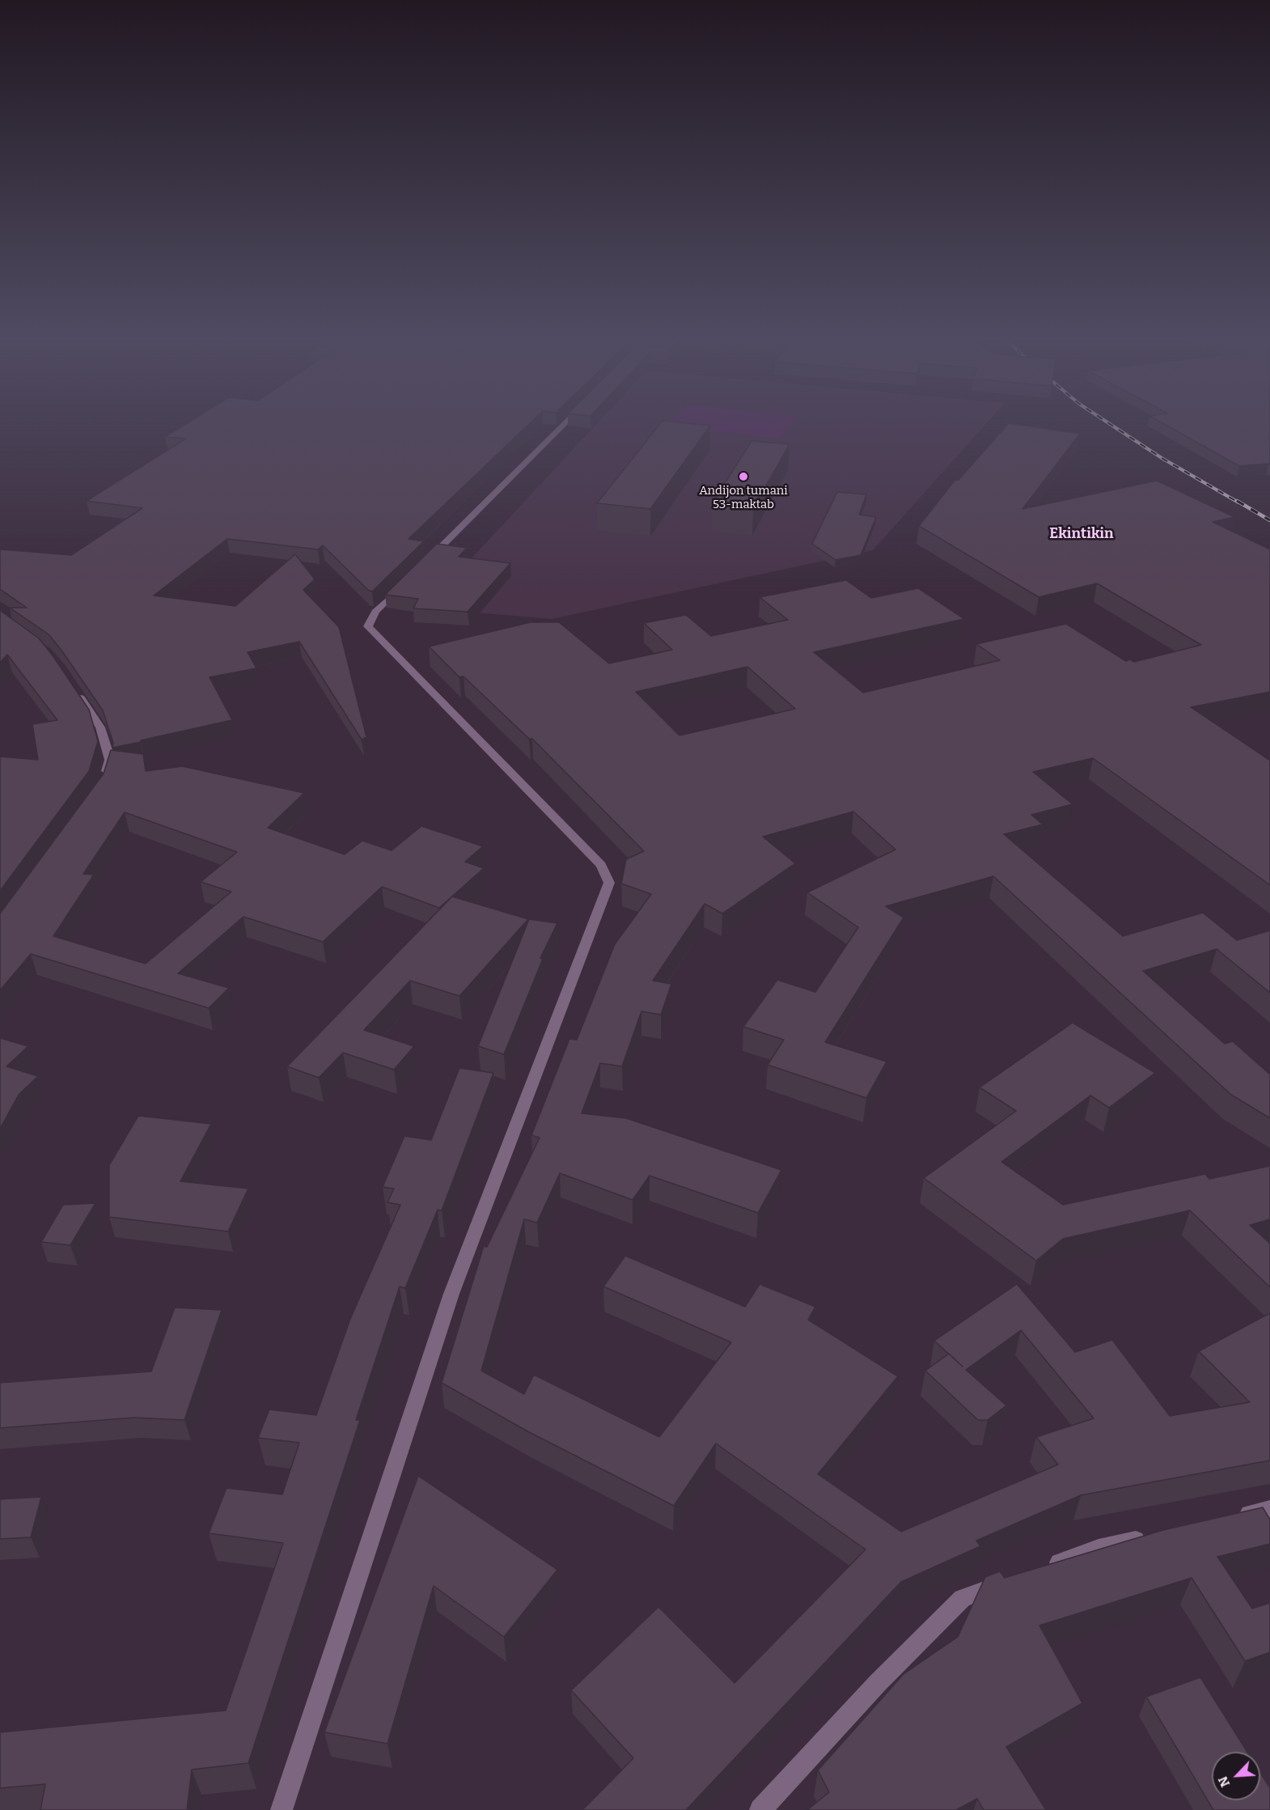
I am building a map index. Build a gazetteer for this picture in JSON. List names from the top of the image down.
{
  "districts": ["Ekintikin"],
  "places": ["Andijon tumani 53-maktab"],
  "north": "bottom left"
}
